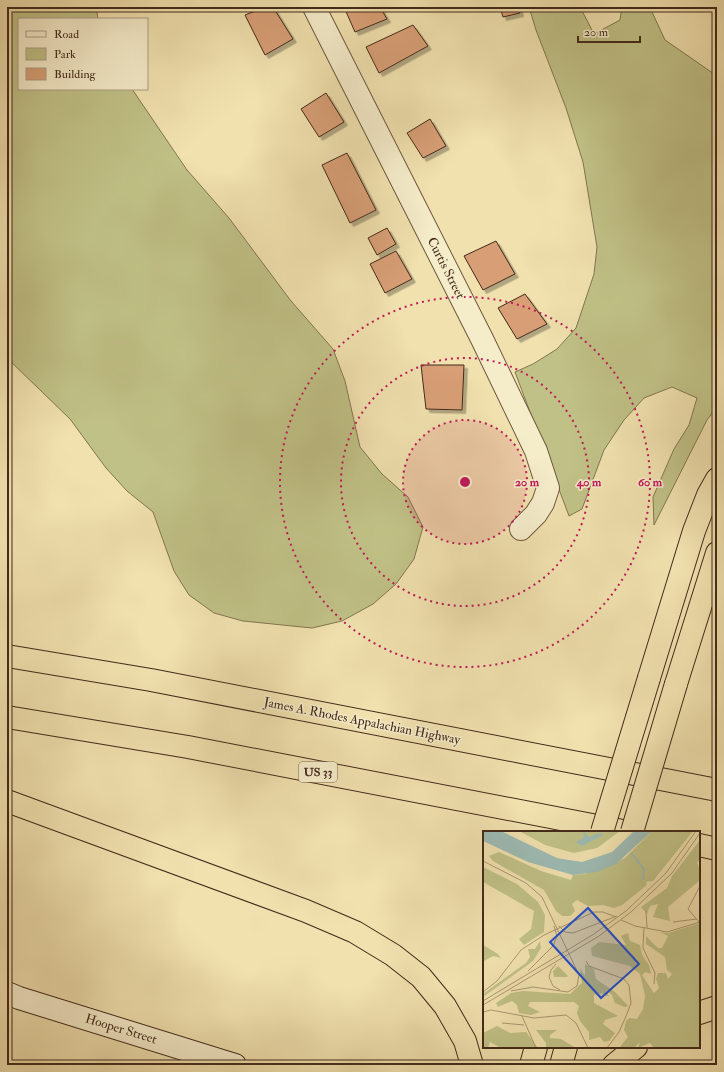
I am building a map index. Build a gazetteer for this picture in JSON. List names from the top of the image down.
{
  "streets": {
    "highway": ["James A. Rhodes Appalachian Highway", "US 33"],
    "street": ["Curtis Street", "Hooper Street"]
  },
  "legend": ["Road", "Park", "Building"],
  "scale_bar": "20 m",
  "rings": ["20 m", "40 m", "60 m"]
}
